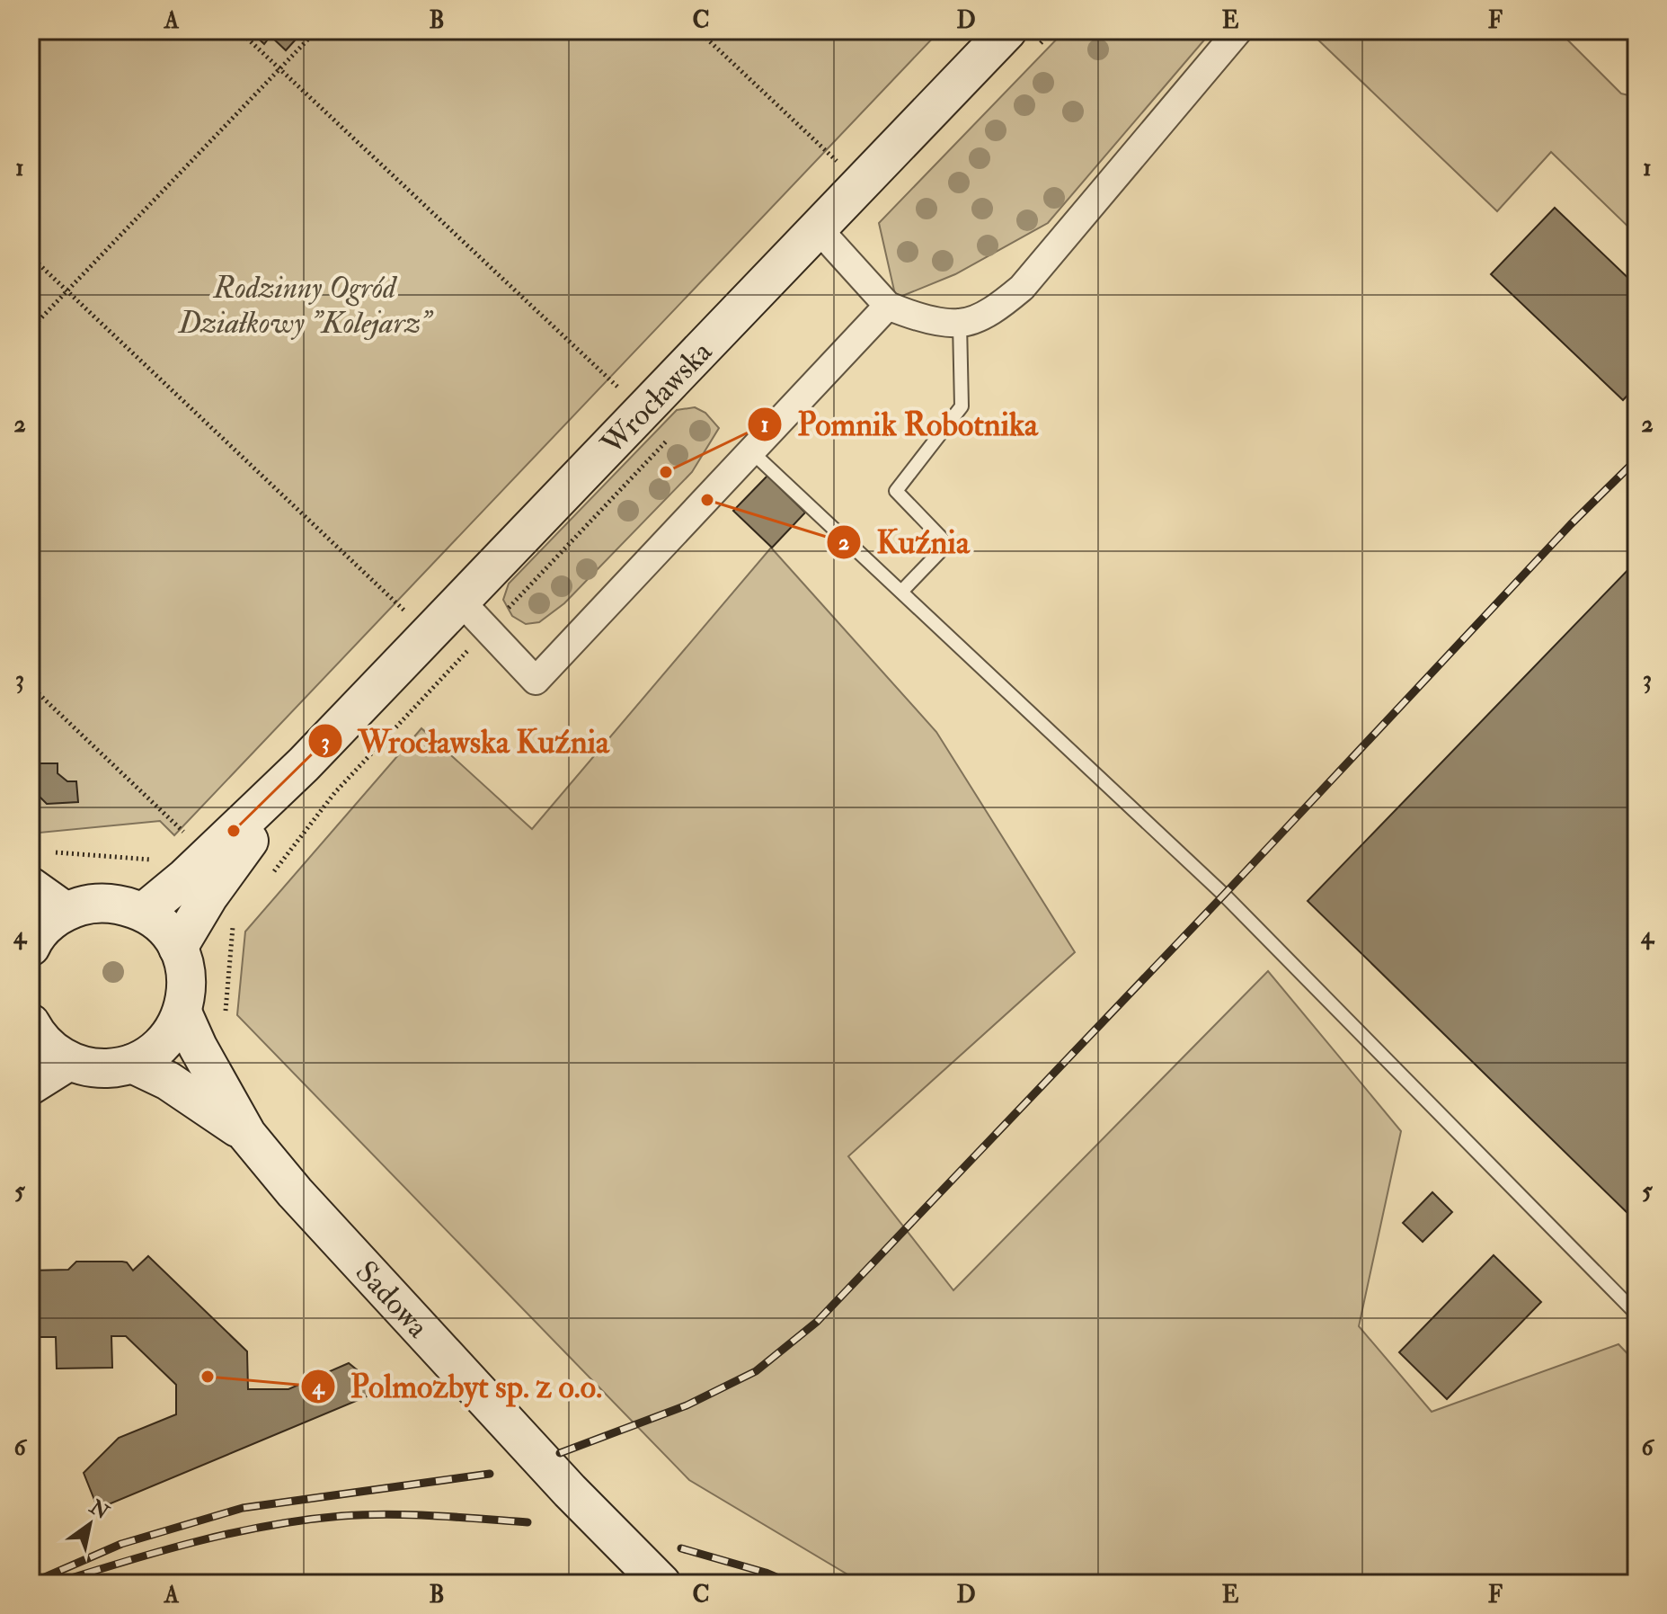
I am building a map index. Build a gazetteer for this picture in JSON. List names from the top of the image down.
{
  "streets": {
    "main road": ["Wrocławska", "Sadowa"]
  },
  "parks": ["Rodzinny Ogród Działkowy \"Kolejarz\""],
  "places": [
    "Pomnik Robotnika",
    "Kuźnia",
    "Wrocławska Kuźnia",
    "Polmozbyt sp. z o.o."
  ],
  "north": "top right",
  "grid": {
    "columns": [
      "A",
      "B",
      "C",
      "D",
      "E",
      "F"
    ],
    "rows": [
      "1",
      "2",
      "3",
      "4",
      "5",
      "6"
    ]
  }
}
